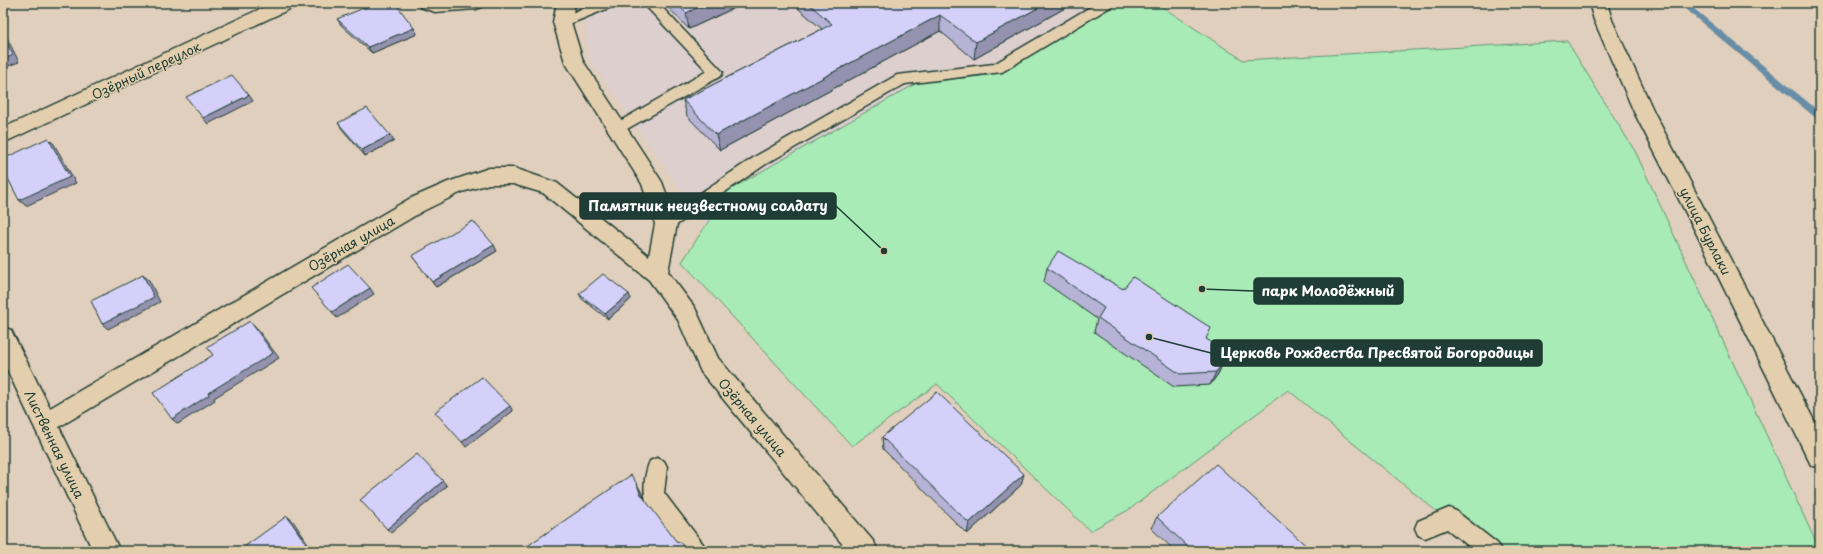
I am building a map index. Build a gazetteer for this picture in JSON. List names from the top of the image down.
{
  "streets": {
    "street": [
      "Озёрный переулок",
      "улица Бурлаки",
      "Озёрная улица",
      "Лиственная улица"
    ]
  },
  "crossings": [
    ["Озёрная улица", "Лиственная улица"]
  ],
  "places": ["Памятник неизвестному солдату", "парк Молодёжный", "Церковь Рождества Пресвятой Богородицы"]
}
